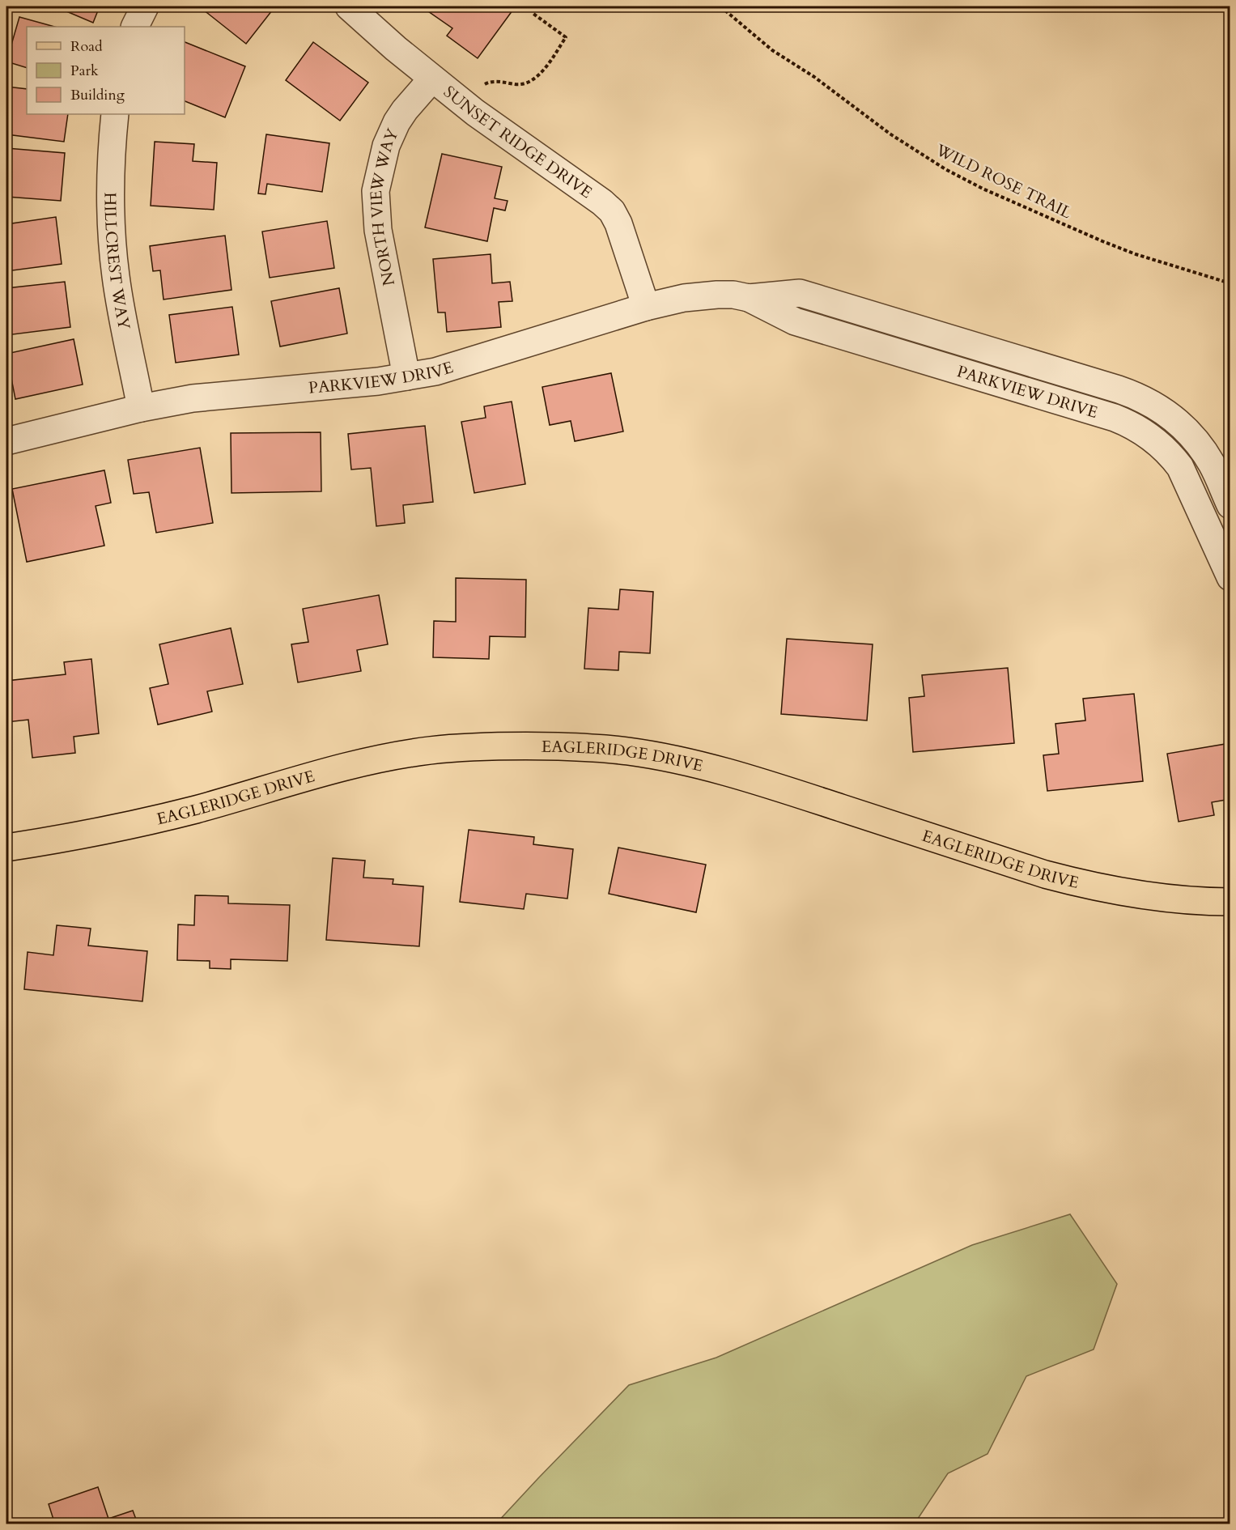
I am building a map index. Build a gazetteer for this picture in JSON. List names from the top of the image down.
{
  "streets": {
    "main road": ["EAGLERIDGE DRIVE"],
    "street": [
      "SUNSET RIDGE DRIVE",
      "NORTH VIEW WAY",
      "HILLCREST WAY",
      "PARKVIEW DRIVE"
    ],
    "path": ["WILD ROSE TRAIL"]
  },
  "crossings": [
    ["SUNSET RIDGE DRIVE", "NORTH VIEW WAY"],
    ["SUNSET RIDGE DRIVE", "PARKVIEW DRIVE"],
    ["NORTH VIEW WAY", "PARKVIEW DRIVE"],
    ["HILLCREST WAY", "PARKVIEW DRIVE"]
  ],
  "legend": ["Road", "Park", "Building"]
}
